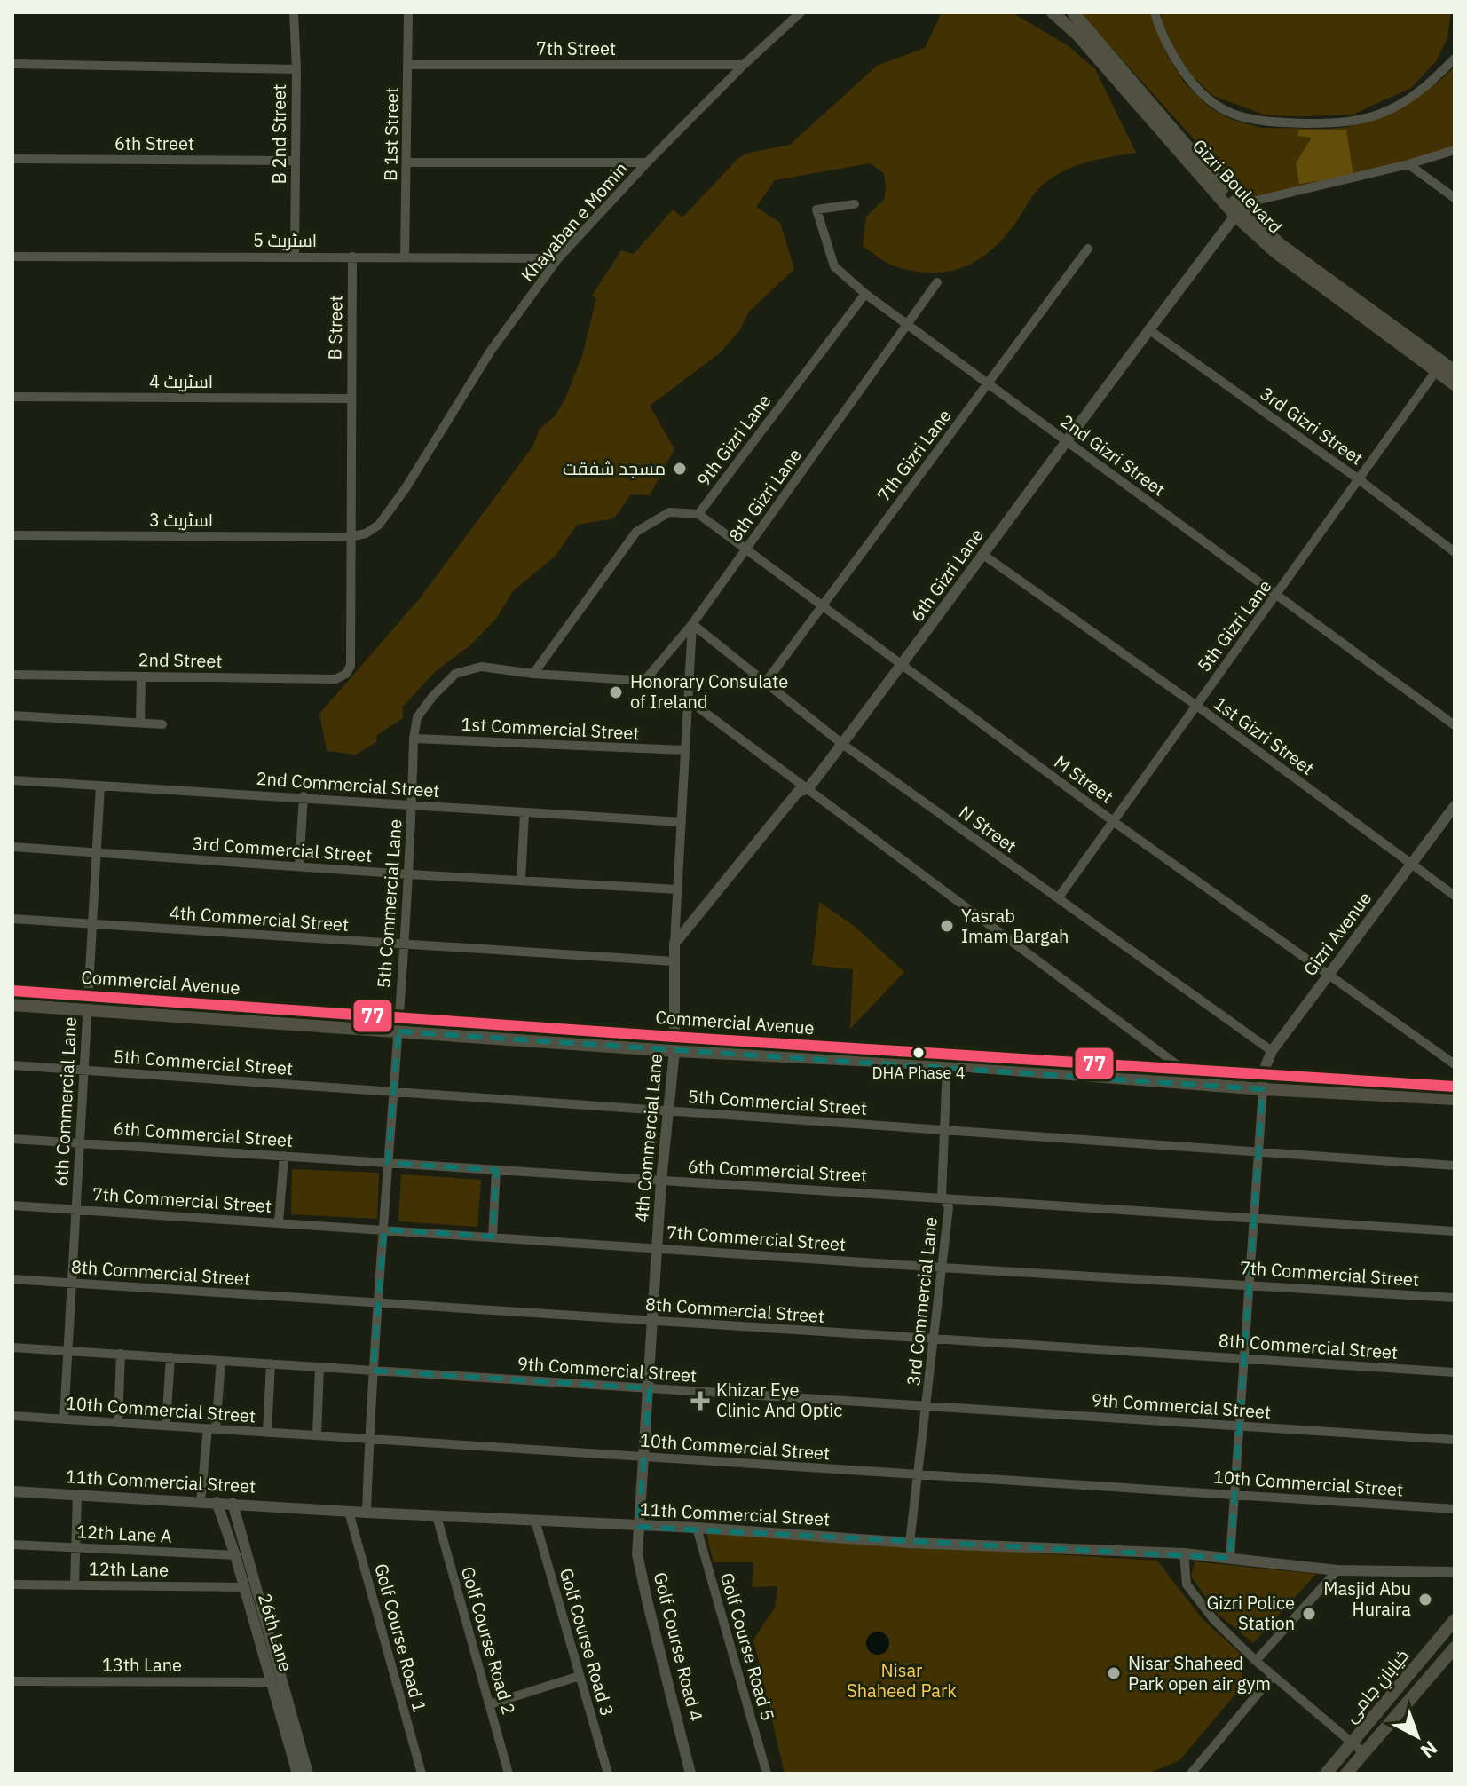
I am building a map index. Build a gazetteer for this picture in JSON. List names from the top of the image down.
{
  "streets": {
    "main road": ["Gizri Boulevard", "Commercial Avenue", "خیابانِ جامی"],
    "street": [
      "7th Street",
      "B 2nd Street",
      "B 1st Street",
      "6th Street",
      "Khayaban e Momin",
      "اسٹریٹ 5",
      "B Street",
      "اسٹریٹ 4",
      "3rd Gizri Street",
      "9th Gizri Lane",
      "7th Gizri Lane",
      "2nd Gizri Street",
      "8th Gizri Lane",
      "اسٹریٹ 3",
      "6th Gizri Lane",
      "5th Gizri Lane",
      "2nd Street",
      "1st Commercial Street",
      "1st Gizri Street",
      "M Street",
      "2nd Commercial Street",
      "N Street",
      "3rd Commercial Street",
      "5th Commercial Lane",
      "4th Commercial Street",
      "Gizri Avenue",
      "5th Commercial Street",
      "6th Commercial Lane",
      "6th Commercial Street",
      "4th Commercial Lane",
      "7th Commercial Street",
      "8th Commercial Street",
      "3rd Commercial Lane",
      "9th Commercial Street",
      "10th Commercial Street",
      "11th Commercial Street",
      "12th Lane A",
      "12th Lane",
      "26th Lane",
      "Golf Course Road 1",
      "Golf Course Road 2",
      "Golf Course Road 3",
      "Golf Course Road 4",
      "Golf Course Road 5",
      "13th Lane"
    ]
  },
  "crossings": [
    ["7th Street", "B 1st Street"],
    ["7th Street", "Khayaban e Momin"],
    ["B 2nd Street", "6th Street"],
    ["B 2nd Street", "اسٹریٹ 5"],
    ["B 1st Street", "اسٹریٹ 5"],
    ["Gizri Boulevard", "6th Gizri Lane"],
    ["Gizri Boulevard", "5th Gizri Lane"],
    ["Khayaban e Momin", "اسٹریٹ 5"],
    ["Khayaban e Momin", "B Street"],
    ["Khayaban e Momin", "اسٹریٹ 3"],
    ["Khayaban e Momin", "2nd Street"],
    ["اسٹریٹ 5", "B Street"],
    ["B Street", "اسٹریٹ 4"],
    ["B Street", "اسٹریٹ 3"],
    ["B Street", "2nd Street"],
    ["3rd Gizri Street", "6th Gizri Lane"],
    ["3rd Gizri Street", "5th Gizri Lane"],
    ["9th Gizri Lane", "2nd Gizri Street"],
    ["9th Gizri Lane", "M Street"],
    ["9th Gizri Lane", "5th Commercial Lane"],
    ["7th Gizri Lane", "2nd Gizri Street"],
    ["7th Gizri Lane", "M Street"],
    ["7th Gizri Lane", "N Street"],
    ["2nd Gizri Street", "8th Gizri Lane"],
    ["2nd Gizri Street", "6th Gizri Lane"],
    ["2nd Gizri Street", "5th Gizri Lane"],
    ["8th Gizri Lane", "M Street"],
    ["8th Gizri Lane", "N Street"],
    ["8th Gizri Lane", "5th Commercial Lane"],
    ["8th Gizri Lane", "4th Commercial Lane"],
    ["اسٹریٹ 3", "2nd Street"],
    ["6th Gizri Lane", "1st Gizri Street"],
    ["6th Gizri Lane", "M Street"],
    ["6th Gizri Lane", "N Street"],
    ["6th Gizri Lane", "4th Commercial Lane"],
    ["5th Gizri Lane", "1st Gizri Street"],
    ["5th Gizri Lane", "M Street"],
    ["5th Gizri Lane", "N Street"],
    ["1st Commercial Street", "5th Commercial Lane"],
    ["1st Commercial Street", "4th Commercial Lane"],
    ["1st Gizri Street", "Gizri Avenue"],
    ["M Street", "Gizri Avenue"],
    ["2nd Commercial Street", "5th Commercial Lane"],
    ["2nd Commercial Street", "6th Commercial Lane"],
    ["2nd Commercial Street", "4th Commercial Lane"],
    ["N Street", "Gizri Avenue"],
    ["N Street", "4th Commercial Lane"],
    ["3rd Commercial Street", "5th Commercial Lane"],
    ["3rd Commercial Street", "6th Commercial Lane"],
    ["3rd Commercial Street", "4th Commercial Lane"],
    ["5th Commercial Lane", "4th Commercial Street"],
    ["5th Commercial Lane", "Commercial Avenue"],
    ["5th Commercial Lane", "5th Commercial Street"],
    ["5th Commercial Lane", "6th Commercial Street"],
    ["5th Commercial Lane", "4th Commercial Lane"],
    ["5th Commercial Lane", "7th Commercial Street"],
    ["5th Commercial Lane", "8th Commercial Street"],
    ["5th Commercial Lane", "9th Commercial Street"],
    ["5th Commercial Lane", "10th Commercial Street"],
    ["5th Commercial Lane", "11th Commercial Street"],
    ["4th Commercial Street", "6th Commercial Lane"],
    ["4th Commercial Street", "4th Commercial Lane"],
    ["Gizri Avenue", "Commercial Avenue"],
    ["Commercial Avenue", "6th Commercial Lane"],
    ["Commercial Avenue", "4th Commercial Lane"],
    ["Commercial Avenue", "3rd Commercial Lane"],
    ["5th Commercial Street", "6th Commercial Lane"],
    ["5th Commercial Street", "4th Commercial Lane"],
    ["5th Commercial Street", "3rd Commercial Lane"],
    ["6th Commercial Lane", "6th Commercial Street"],
    ["6th Commercial Lane", "7th Commercial Street"],
    ["6th Commercial Lane", "8th Commercial Street"],
    ["6th Commercial Lane", "9th Commercial Street"],
    ["6th Commercial Lane", "10th Commercial Street"],
    ["6th Commercial Street", "4th Commercial Lane"],
    ["6th Commercial Street", "3rd Commercial Lane"],
    ["4th Commercial Lane", "7th Commercial Street"],
    ["4th Commercial Lane", "8th Commercial Street"],
    ["4th Commercial Lane", "9th Commercial Street"],
    ["4th Commercial Lane", "10th Commercial Street"],
    ["4th Commercial Lane", "11th Commercial Street"],
    ["4th Commercial Lane", "Golf Course Road 4"],
    ["7th Commercial Street", "3rd Commercial Lane"],
    ["8th Commercial Street", "3rd Commercial Lane"],
    ["3rd Commercial Lane", "9th Commercial Street"],
    ["3rd Commercial Lane", "10th Commercial Street"],
    ["3rd Commercial Lane", "11th Commercial Street"],
    ["11th Commercial Street", "26th Lane"],
    ["11th Commercial Street", "Golf Course Road 1"],
    ["11th Commercial Street", "Golf Course Road 2"],
    ["11th Commercial Street", "Golf Course Road 3"],
    ["11th Commercial Street", "Golf Course Road 4"],
    ["11th Commercial Street", "Golf Course Road 5"],
    ["12th Lane A", "26th Lane"],
    ["12th Lane", "26th Lane"],
    ["26th Lane", "13th Lane"]
  ],
  "parks": ["Nisar Shaheed Park"],
  "places": {
    "other": [
      "مسجد شفقت",
      "Honorary Consulate of Ireland",
      "Yasrab Imam Bargah",
      "DHA Phase 4",
      "Masjid Abu Huraira",
      "Gizri Police Station",
      "Nisar Shaheed Park open air gym"
    ],
    "health": ["Khizar Eye Clinic And Optic"]
  },
  "lines": ["transit line 77"],
  "north": "bottom right"
}
